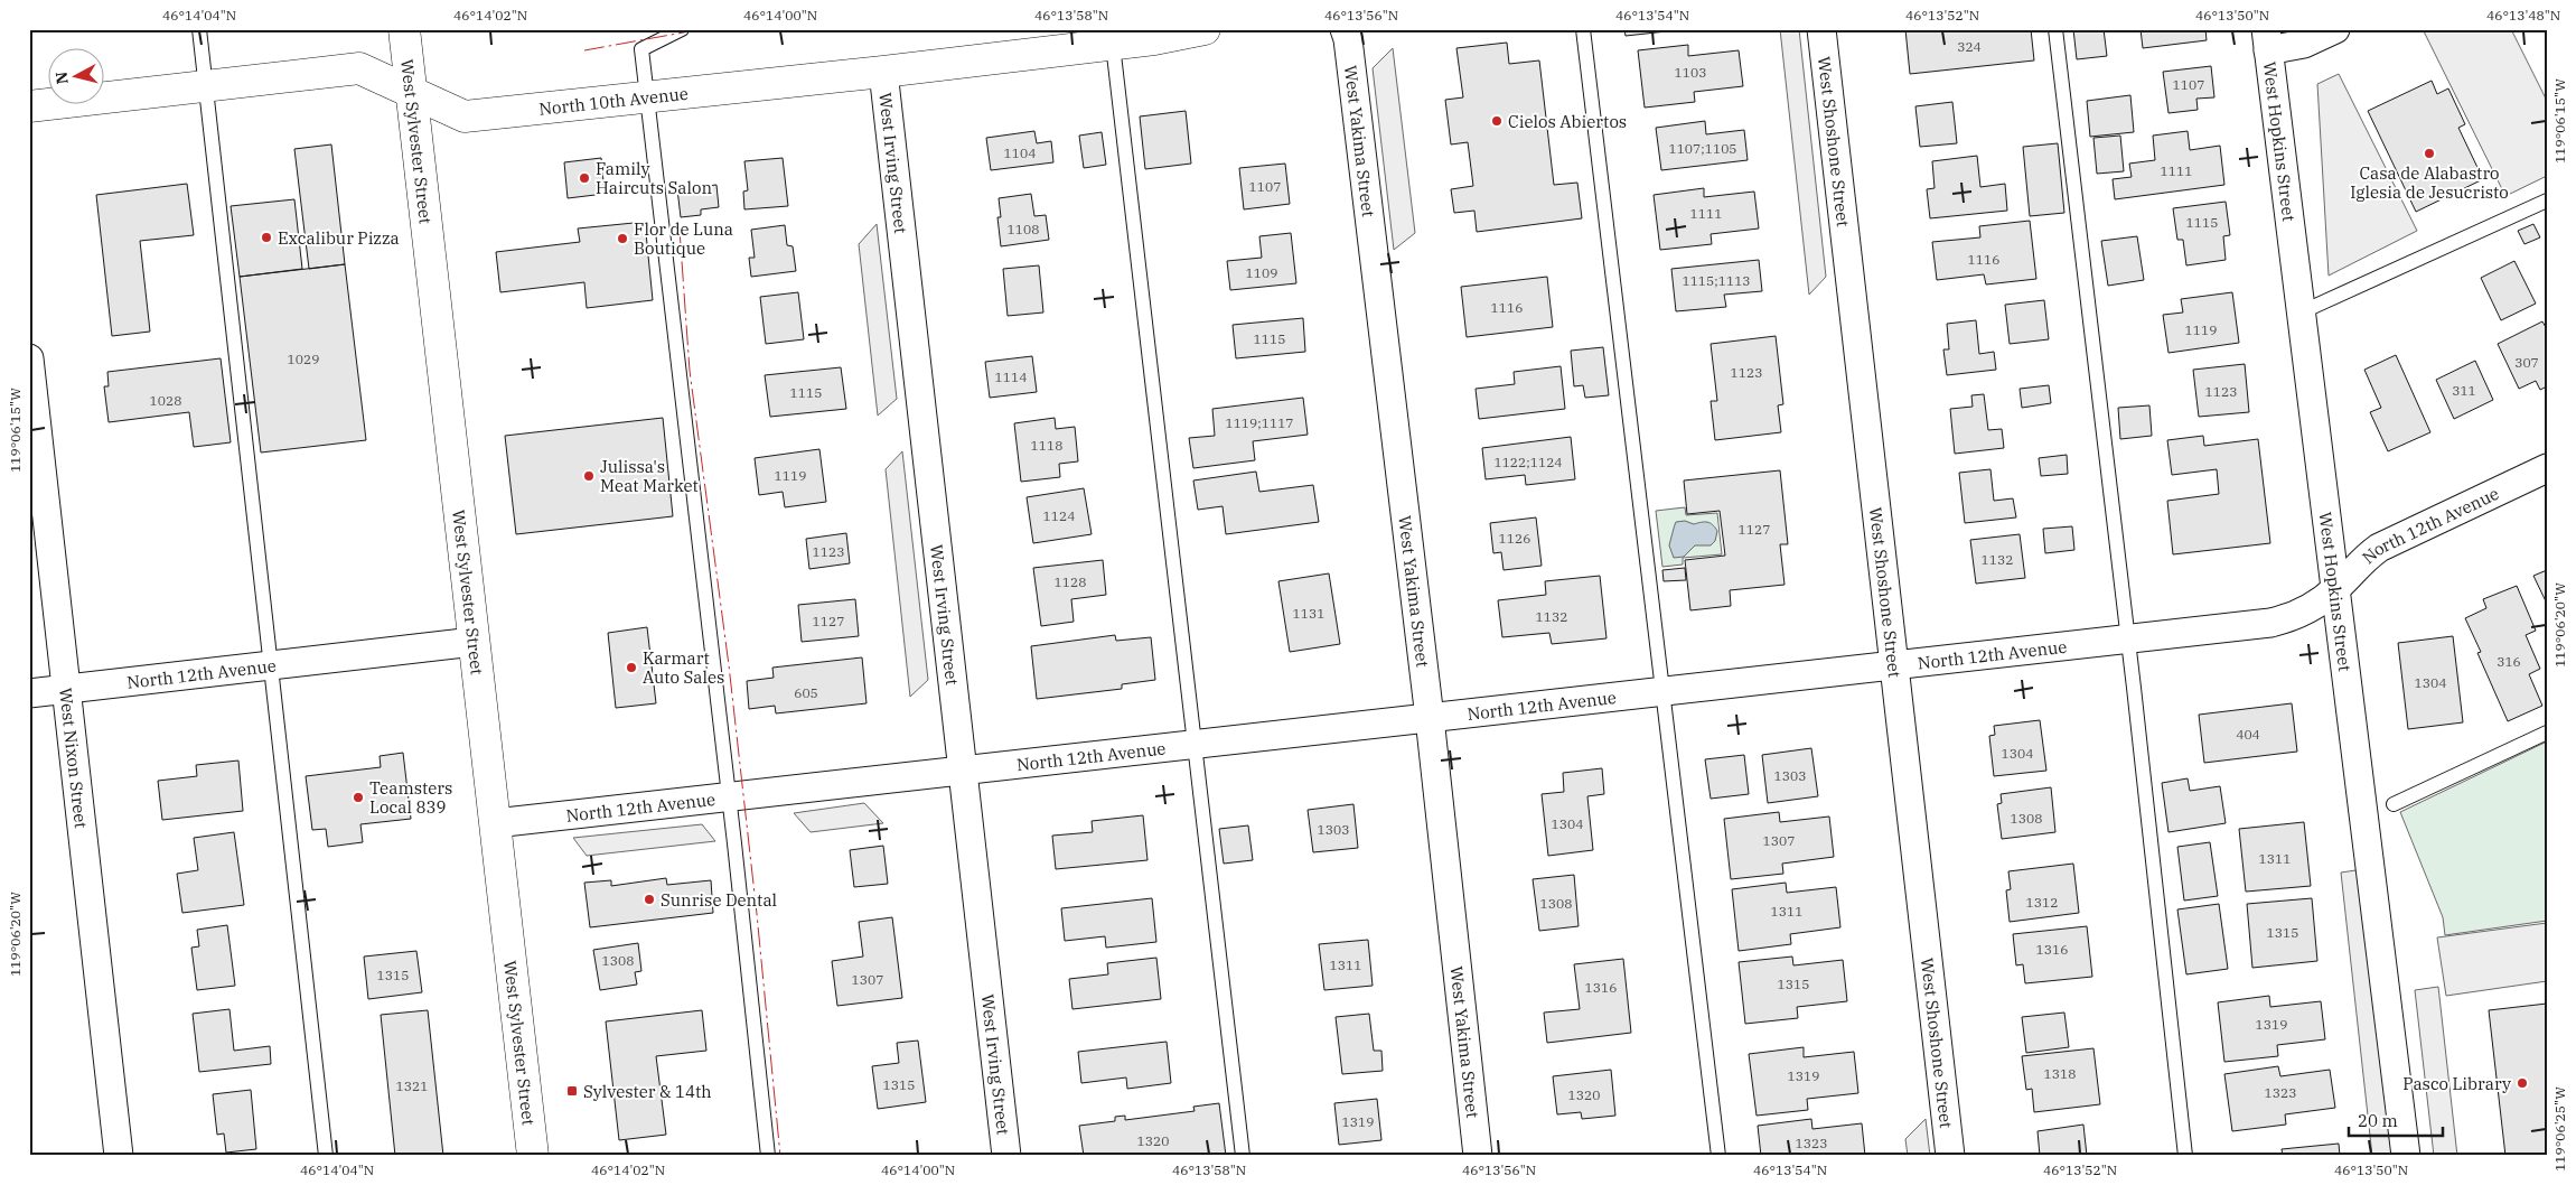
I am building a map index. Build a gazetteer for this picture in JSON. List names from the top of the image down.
{
  "streets": {
    "street": [
      "North 10th Avenue",
      "West Yakima Street",
      "West Sylvester Street",
      "West Shoshone Street",
      "West Hopkins Street",
      "West Irving Street",
      "North 12th Avenue",
      "West Nixon Street"
    ]
  },
  "crossings": [
    ["North 10th Avenue", "West Sylvester Street"],
    ["North 10th Avenue", "West Irving Street"],
    ["West Yakima Street", "North 12th Avenue"],
    ["West Sylvester Street", "North 12th Avenue"],
    ["West Shoshone Street", "North 12th Avenue"],
    ["West Hopkins Street", "North 12th Avenue"],
    ["West Irving Street", "North 12th Avenue"],
    ["North 12th Avenue", "West Nixon Street"]
  ],
  "places": {
    "other": [
      "Cielos Abiertos",
      "Casa de Alabastro Iglesia de Jesucristo",
      "Family Haircuts Salon",
      "Excalibur Pizza",
      "Flor de Luna Boutique",
      "Julissa's Meat Market",
      "Karmart Auto Sales",
      "Teamsters Local 839",
      "Sunrise Dental",
      "Pasco Library"
    ],
    "transit": ["Sylvester & 14th"]
  },
  "house_numbers": [
    "324",
    "1103",
    "1107",
    "1107;1105",
    "1104",
    "1111",
    "1107",
    "1111",
    "1115",
    "1108",
    "1116",
    "1109",
    "1115;1113",
    "1116",
    "1119",
    "1115",
    "1029",
    "307",
    "1123",
    "1114",
    "311",
    "1123",
    "1115",
    "1028",
    "1119;1117",
    "1118",
    "1122;1124",
    "1119",
    "1124",
    "1127",
    "1126",
    "1123",
    "1132",
    "1128",
    "1131",
    "1132",
    "1127",
    "316",
    "1304",
    "605",
    "404",
    "1304",
    "1303",
    "1308",
    "1304",
    "1303",
    "1307",
    "1311",
    "1312",
    "1308",
    "1311",
    "1315",
    "1316",
    "1308",
    "1311",
    "1315",
    "1307",
    "1315",
    "1316",
    "1319",
    "1318",
    "1319",
    "1315",
    "1321",
    "1323",
    "1320",
    "1319",
    "1320",
    "1323"
  ],
  "scale_bar": "20 m",
  "north": "left",
  "coordinates": [
    "46°14'04\"N",
    "46°14'02\"N",
    "46°14'00\"N",
    "46°13'58\"N",
    "46°13'56\"N",
    "46°13'54\"N",
    "46°13'52\"N",
    "46°13'50\"N",
    "46°13'48\"N",
    "119°06'15\"W",
    "119°06'20\"W",
    "119°06'25\"W"
  ]
}
